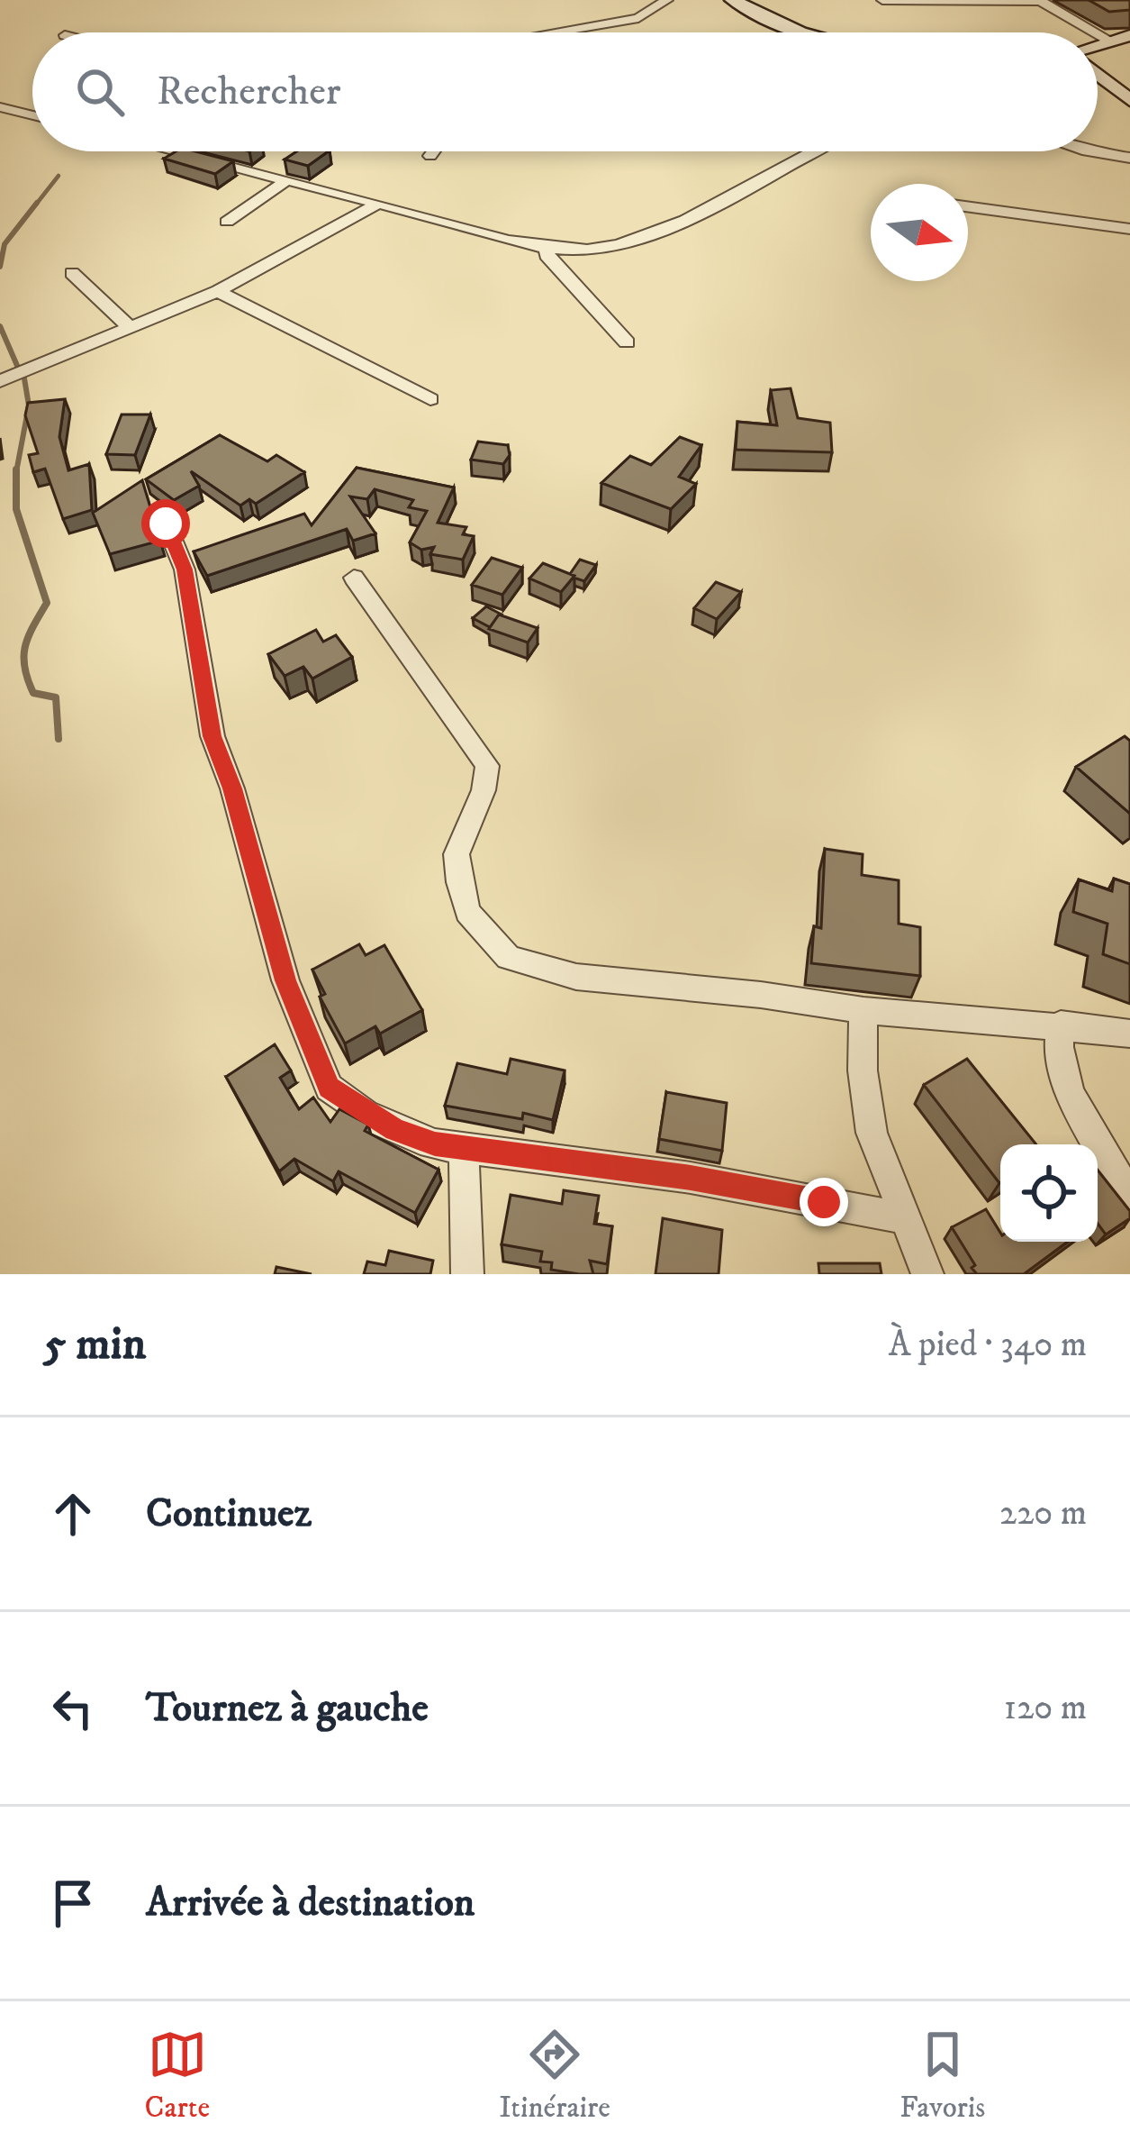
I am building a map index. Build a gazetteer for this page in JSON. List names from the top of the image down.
{
  "north": "right",
  "page": {
    "search": "Rechercher",
    "heading": ["5 min", "À pied · 340 m"],
    "list": [
      ["Continuez", "220 m"],
      ["Tournez à gauche", "120 m"],
      "Arrivée à destination"
    ],
    "nav": ["Carte", "Itinéraire", "Favoris"]
  }
}
